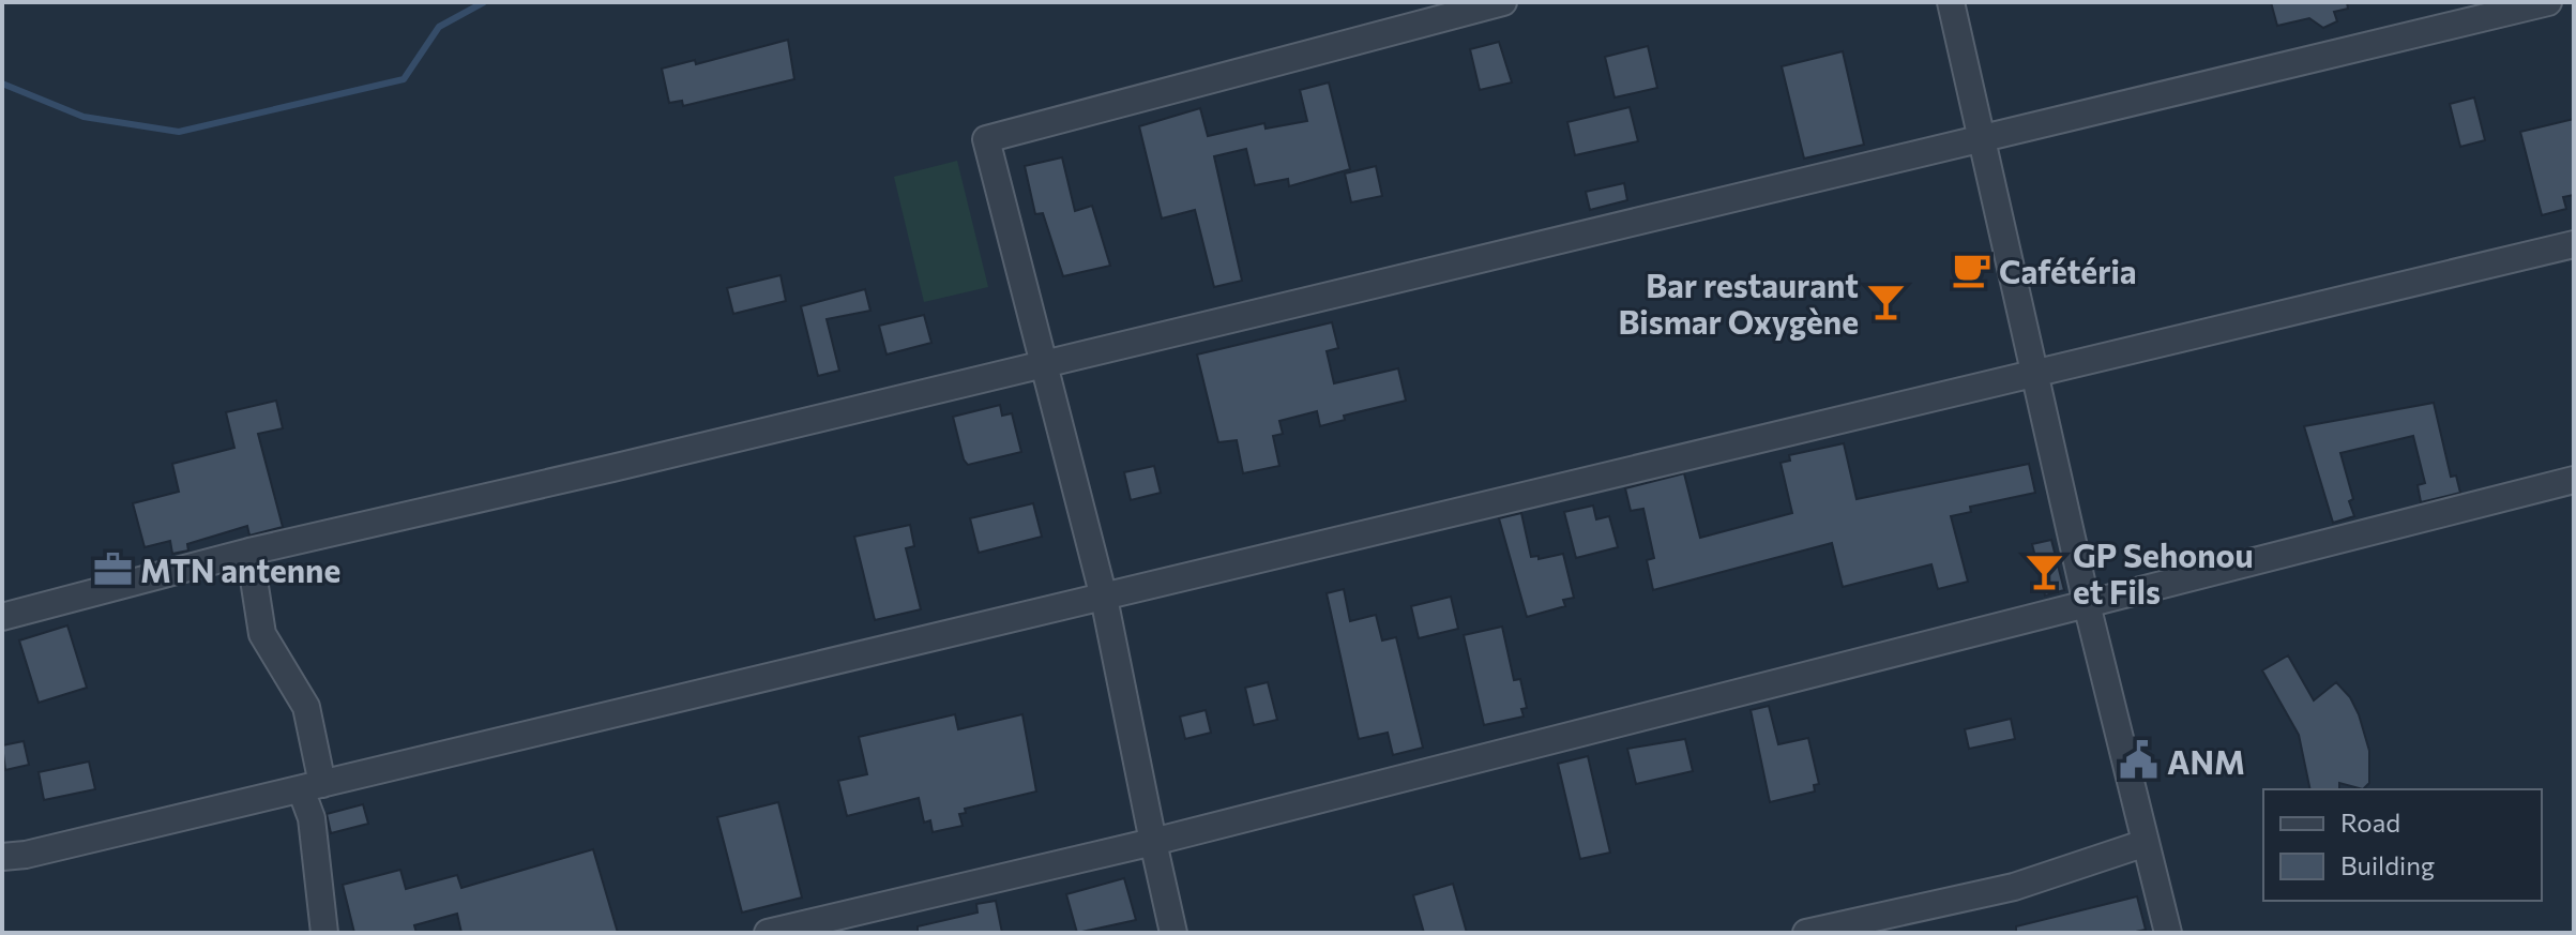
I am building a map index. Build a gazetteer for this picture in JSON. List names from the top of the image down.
{
  "places": {
    "cafe": ["Cafétéria"],
    "bar": ["Bar restaurant Bismar Oxygène", "GP Sehonou et Fils"],
    "office": ["MTN antenne"],
    "public building": ["ANM"]
  },
  "legend": ["Road", "Building"]
}
